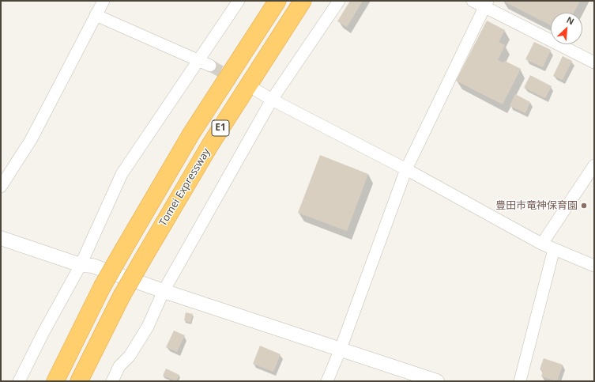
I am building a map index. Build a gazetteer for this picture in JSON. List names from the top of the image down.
{
  "streets": {
    "highway": ["E1", "Tomei Expressway"]
  },
  "places": ["豊田市竜神保育園"],
  "north": "top right"
}
